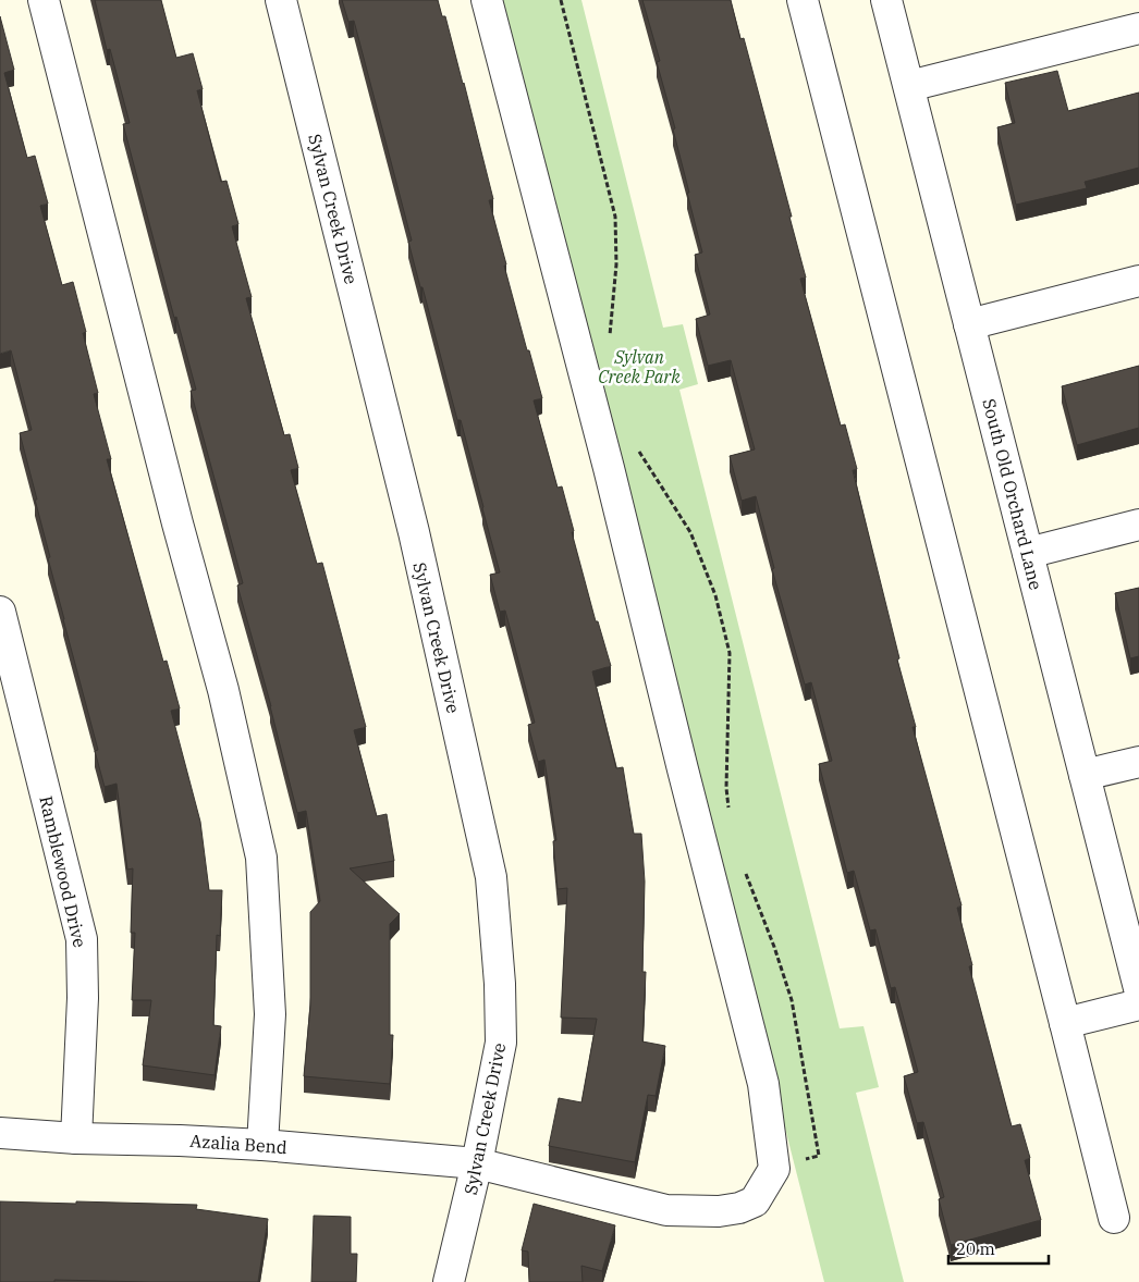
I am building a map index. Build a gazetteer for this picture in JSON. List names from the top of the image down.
{
  "streets": {
    "street": [
      "Sylvan Creek Drive",
      "South Old Orchard Lane",
      "Ramblewood Drive",
      "Azalia Bend"
    ]
  },
  "crossings": [
    ["Sylvan Creek Drive", "Azalia Bend"],
    ["Ramblewood Drive", "Azalia Bend"]
  ],
  "parks": ["Sylvan Creek Park"],
  "scale_bar": "20 m"
}
